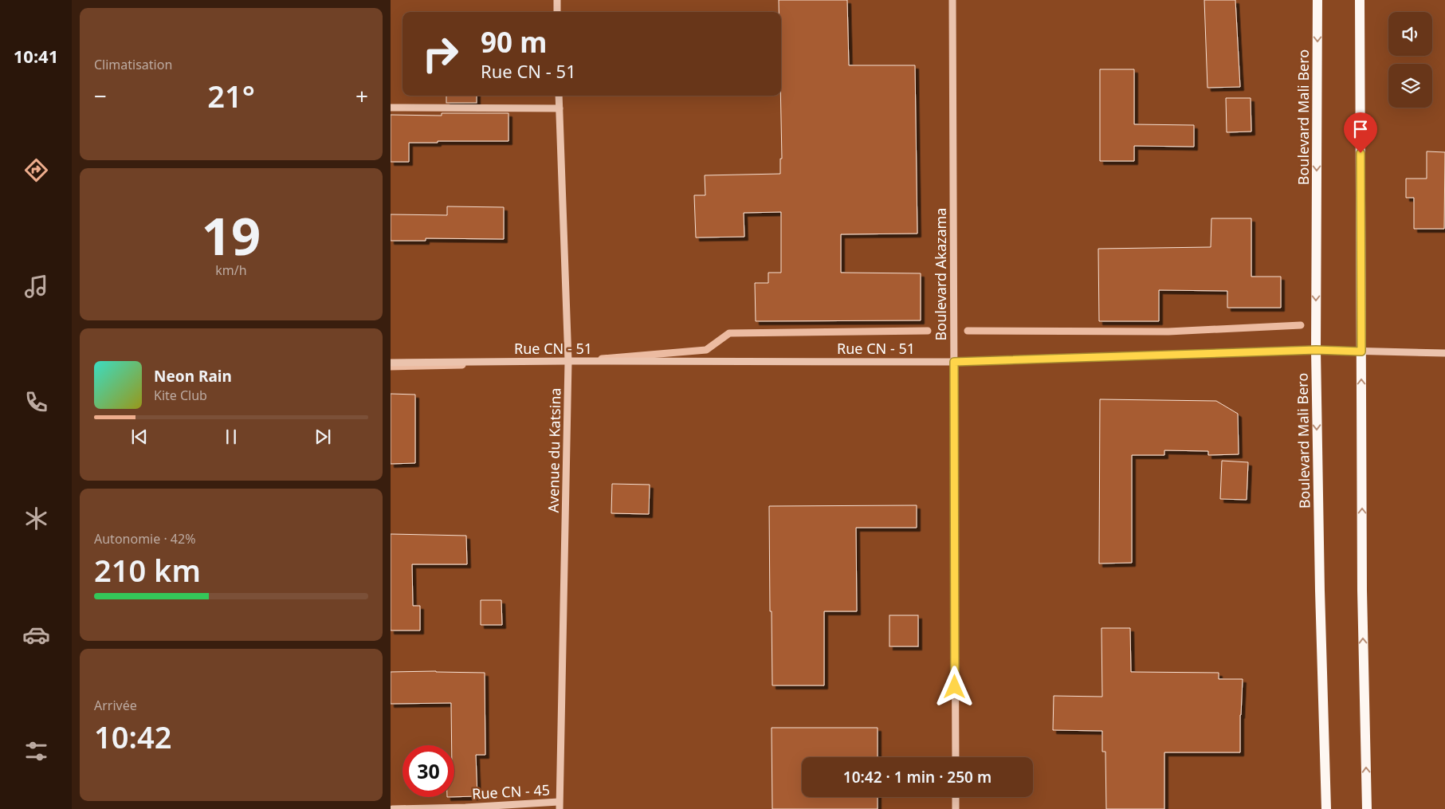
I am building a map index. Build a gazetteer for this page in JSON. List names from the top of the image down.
{
  "streets": {
    "main road": ["Boulevard Mali Bero"],
    "street": [
      "Boulevard Akazama",
      "Rue CN - 51",
      "Avenue du Katsina",
      "Rue CN - 45"
    ]
  },
  "crossings": [
    ["Boulevard Mali Bero", "Rue CN - 51"],
    ["Boulevard Akazama", "Rue CN - 51"],
    ["Rue CN - 51", "Avenue du Katsina"],
    ["Avenue du Katsina", "Rue CN - 45"]
  ],
  "page": {
    "tabs": "10:41",
    "tile": [
      "Climatisation",
      ["19", "km/h"],
      ["Autonomie · 42%", "210 km"],
      ["Arrivée", "10:42"]
    ],
    "turn": ["90 m", "Rue CN - 51"],
    "heat": ["−", "21°", "+"],
    "song": ["Neon Rain", "Kite Club"],
    "limit": "30",
    "trip": "10:42 · 1 min · 250 m"
  }
}
